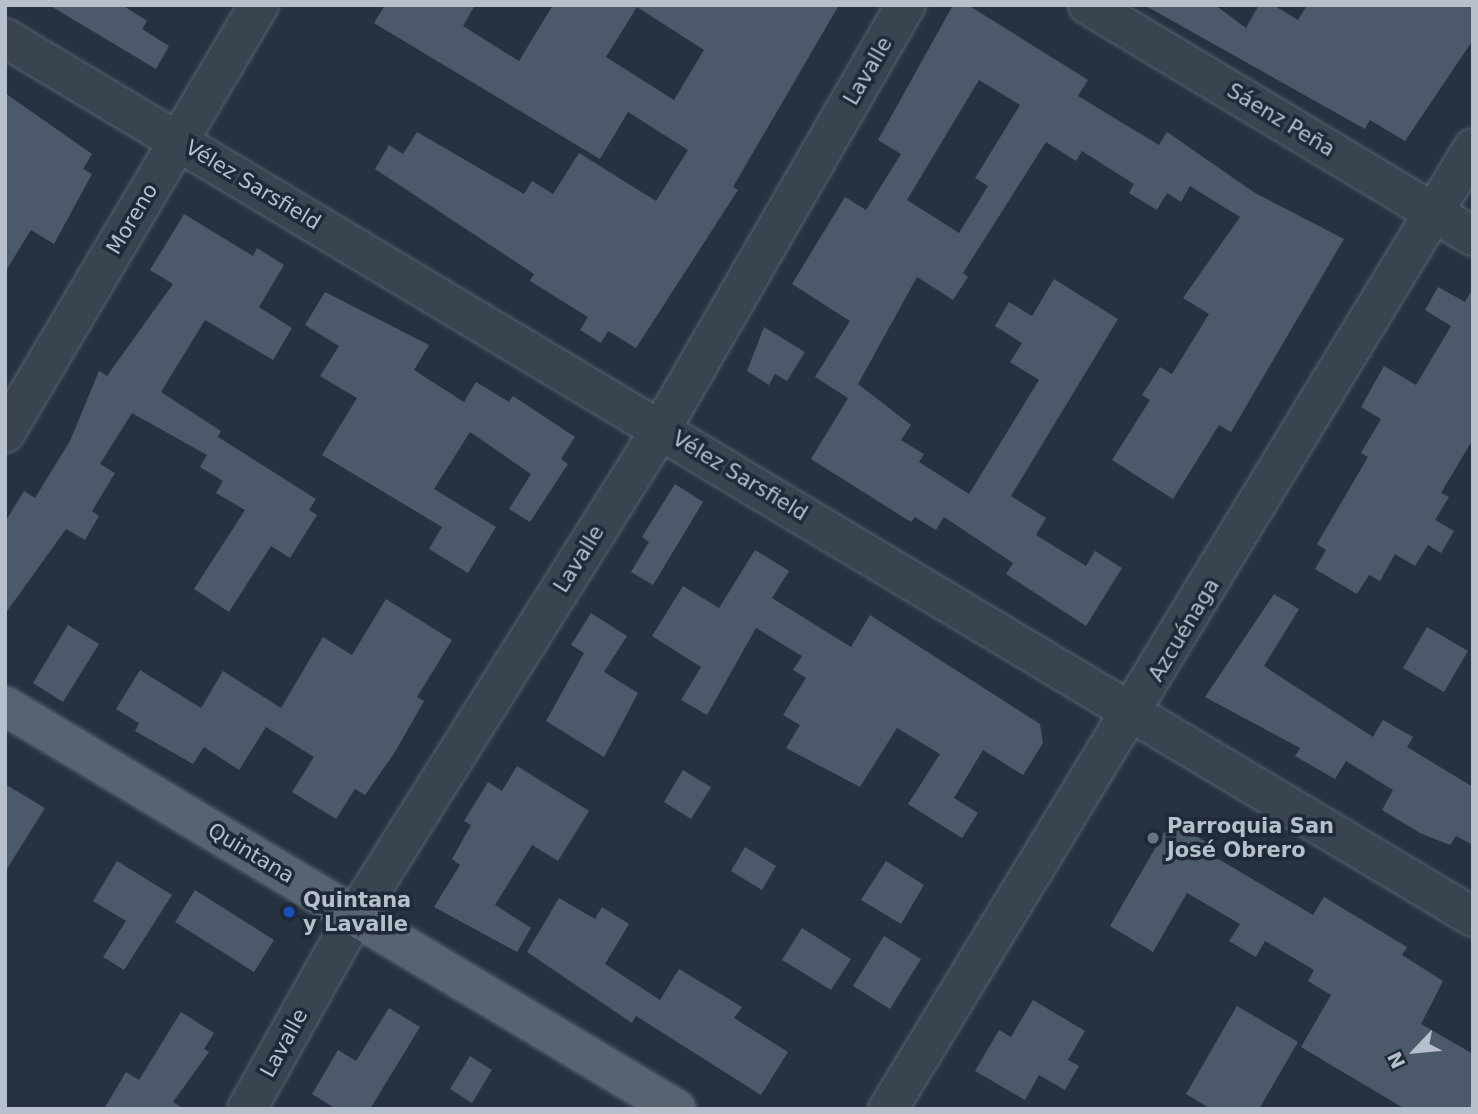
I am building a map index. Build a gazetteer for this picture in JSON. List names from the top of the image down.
{
  "streets": {
    "main road": ["Quintana"],
    "street": [
      "Lavalle",
      "Sáenz Peña",
      "Vélez Sarsfield",
      "Moreno",
      "Azcuénaga"
    ]
  },
  "crossings": [
    ["Lavalle", "Vélez Sarsfield"],
    ["Lavalle", "Quintana"],
    ["Sáenz Peña", "Azcuénaga"],
    ["Vélez Sarsfield", "Moreno"],
    ["Vélez Sarsfield", "Azcuénaga"]
  ],
  "places": ["Parroquia San José Obrero", "Quintana y Lavalle"],
  "north": "bottom left"
}
